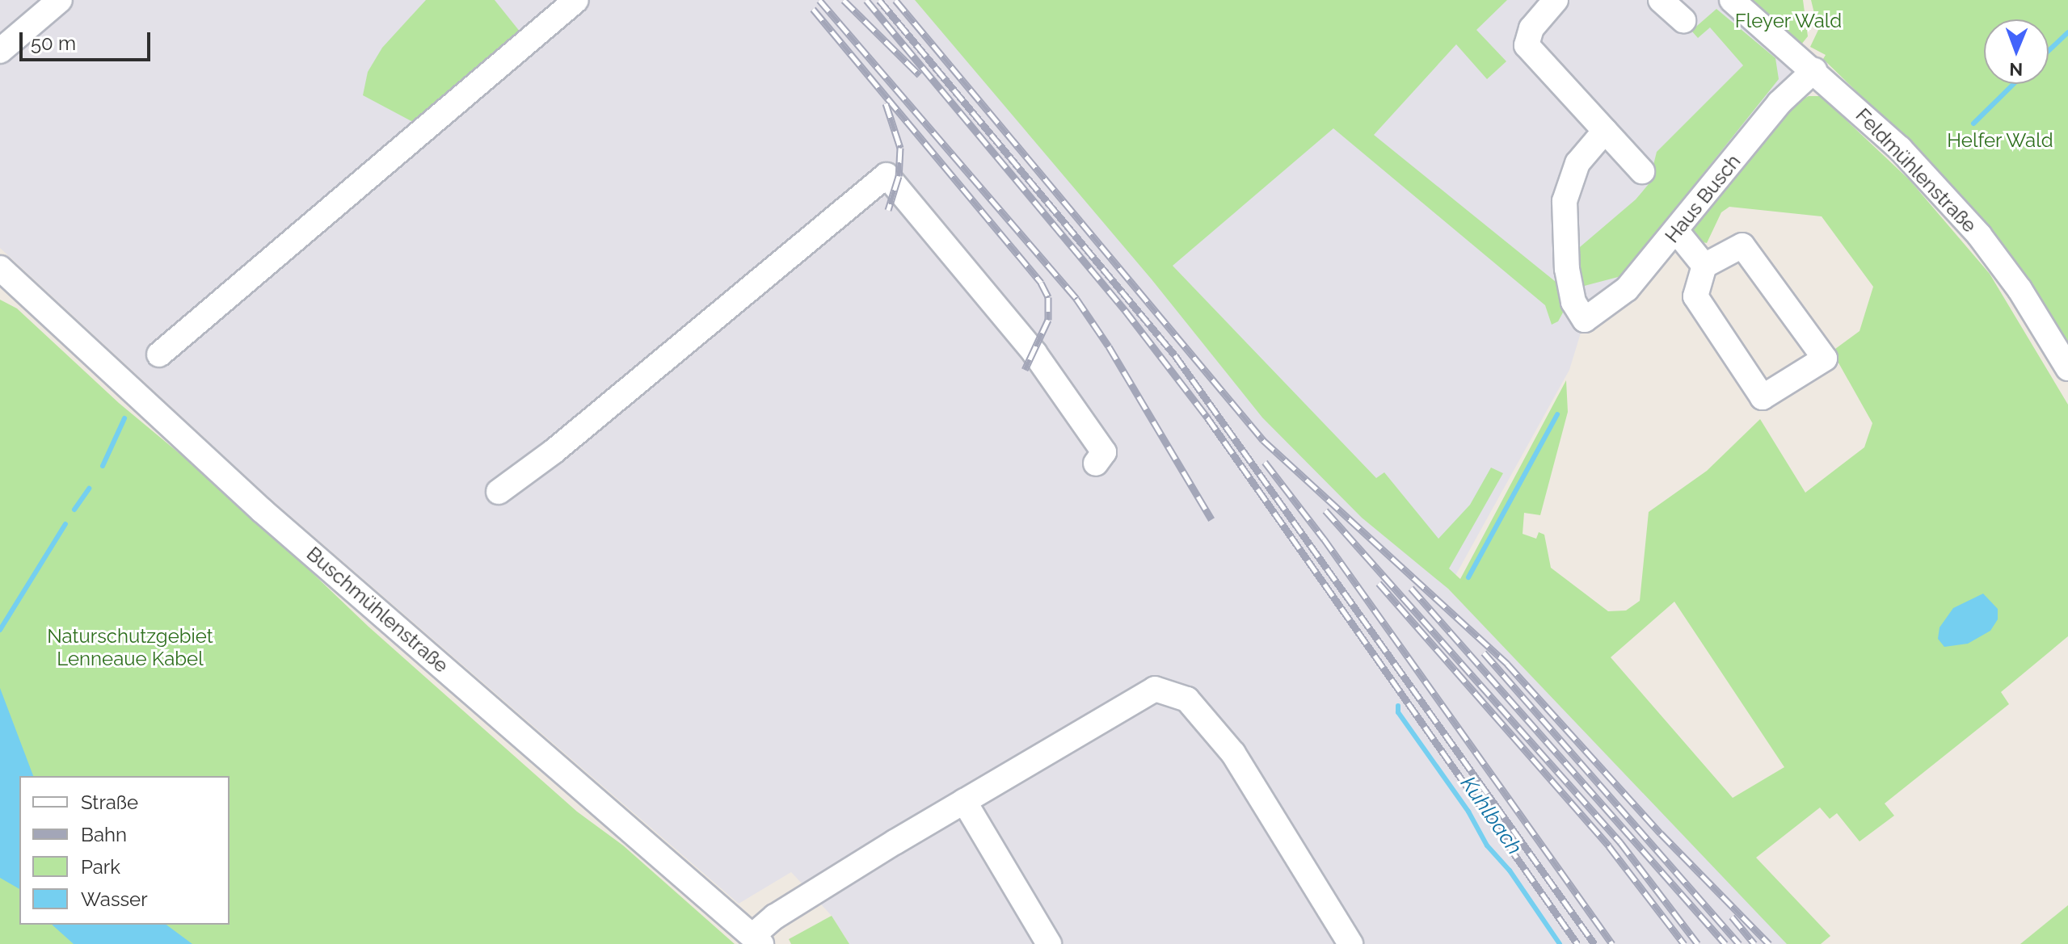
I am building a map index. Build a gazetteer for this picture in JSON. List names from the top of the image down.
{
  "streets": {
    "street": ["Feldmühlenstraße", "Haus Busch", "Buschmühlenstraße"]
  },
  "crossings": [
    ["Feldmühlenstraße", "Haus Busch"]
  ],
  "water": ["Kuhlbach"],
  "parks": ["Fleyer Wald", "Helfer Wald", "Naturschutzgebiet Lenneaue Kabel"],
  "legend": [
    "Straße",
    "Bahn",
    "Park",
    "Wasser"
  ],
  "scale_bar": "50 m",
  "north": "bottom"
}
